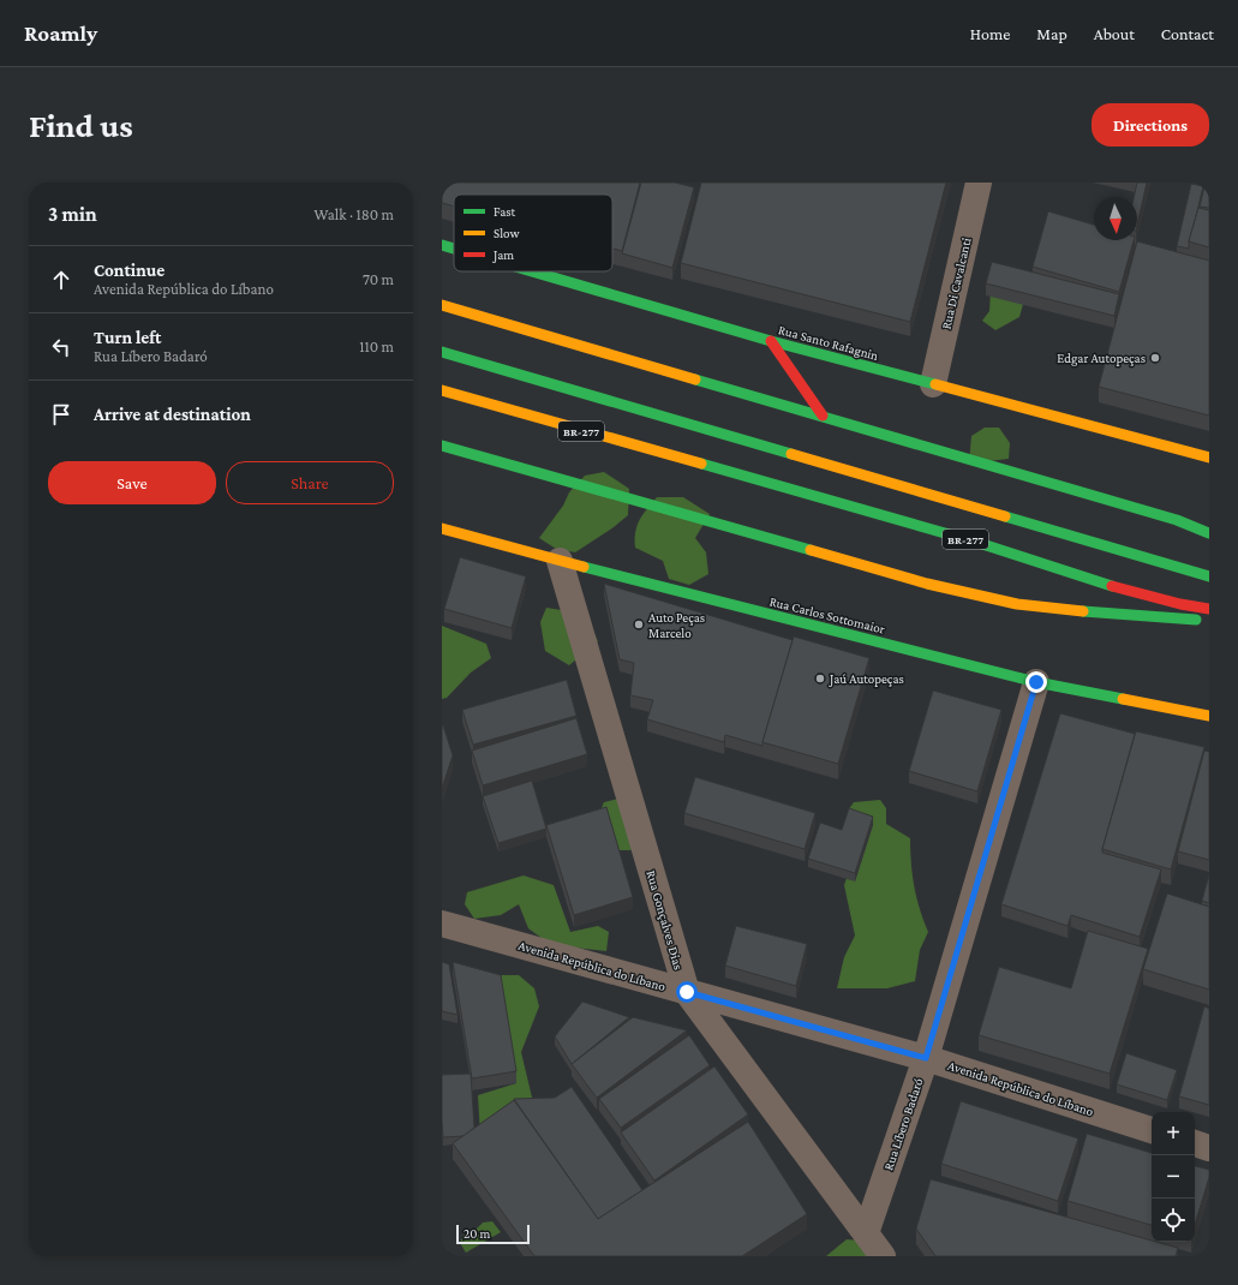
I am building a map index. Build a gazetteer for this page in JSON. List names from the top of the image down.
{
  "streets": {
    "main road": ["Rua Santo Rafagnin", "BR-277", "Rua Carlos Sottomaior"],
    "street": [
      "Rua Di Cavalcanti",
      "Rua Gonçalves Dias",
      "Avenida República do Líbano",
      "Rua Líbero Badaró"
    ]
  },
  "crossings": [
    ["Rua Di Cavalcanti", "Rua Santo Rafagnin"],
    ["Rua Carlos Sottomaior", "Rua Gonçalves Dias"],
    ["Rua Carlos Sottomaior", "Rua Líbero Badaró"],
    ["Rua Gonçalves Dias", "Avenida República do Líbano"],
    ["Rua Gonçalves Dias", "Rua Líbero Badaró"],
    ["Avenida República do Líbano", "Rua Líbero Badaró"]
  ],
  "places": ["Edgar Autopeças", "Auto Peças Marcelo", "Jaú Autopeças"],
  "legend": ["Fast", "Slow", "Jam"],
  "scale_bar": "20 m",
  "north": "bottom",
  "page": {
    "header": "Roamly",
    "nav": [
      "Home",
      "Map",
      "About",
      "Contact"
    ],
    "buttons": [
      "Directions",
      ["Save", "Share"]
    ],
    "title": "Find us",
    "heading": ["3 min", "Walk · 180 m"],
    "list": [
      ["Continue", "Avenida República do Líbano", "70 m"],
      ["Turn left", "Rua Líbero Badaró", "110 m"],
      "Arrive at destination"
    ],
    "map_buttons": ["+", "−"],
    "scale": "20 m"
  }
}
